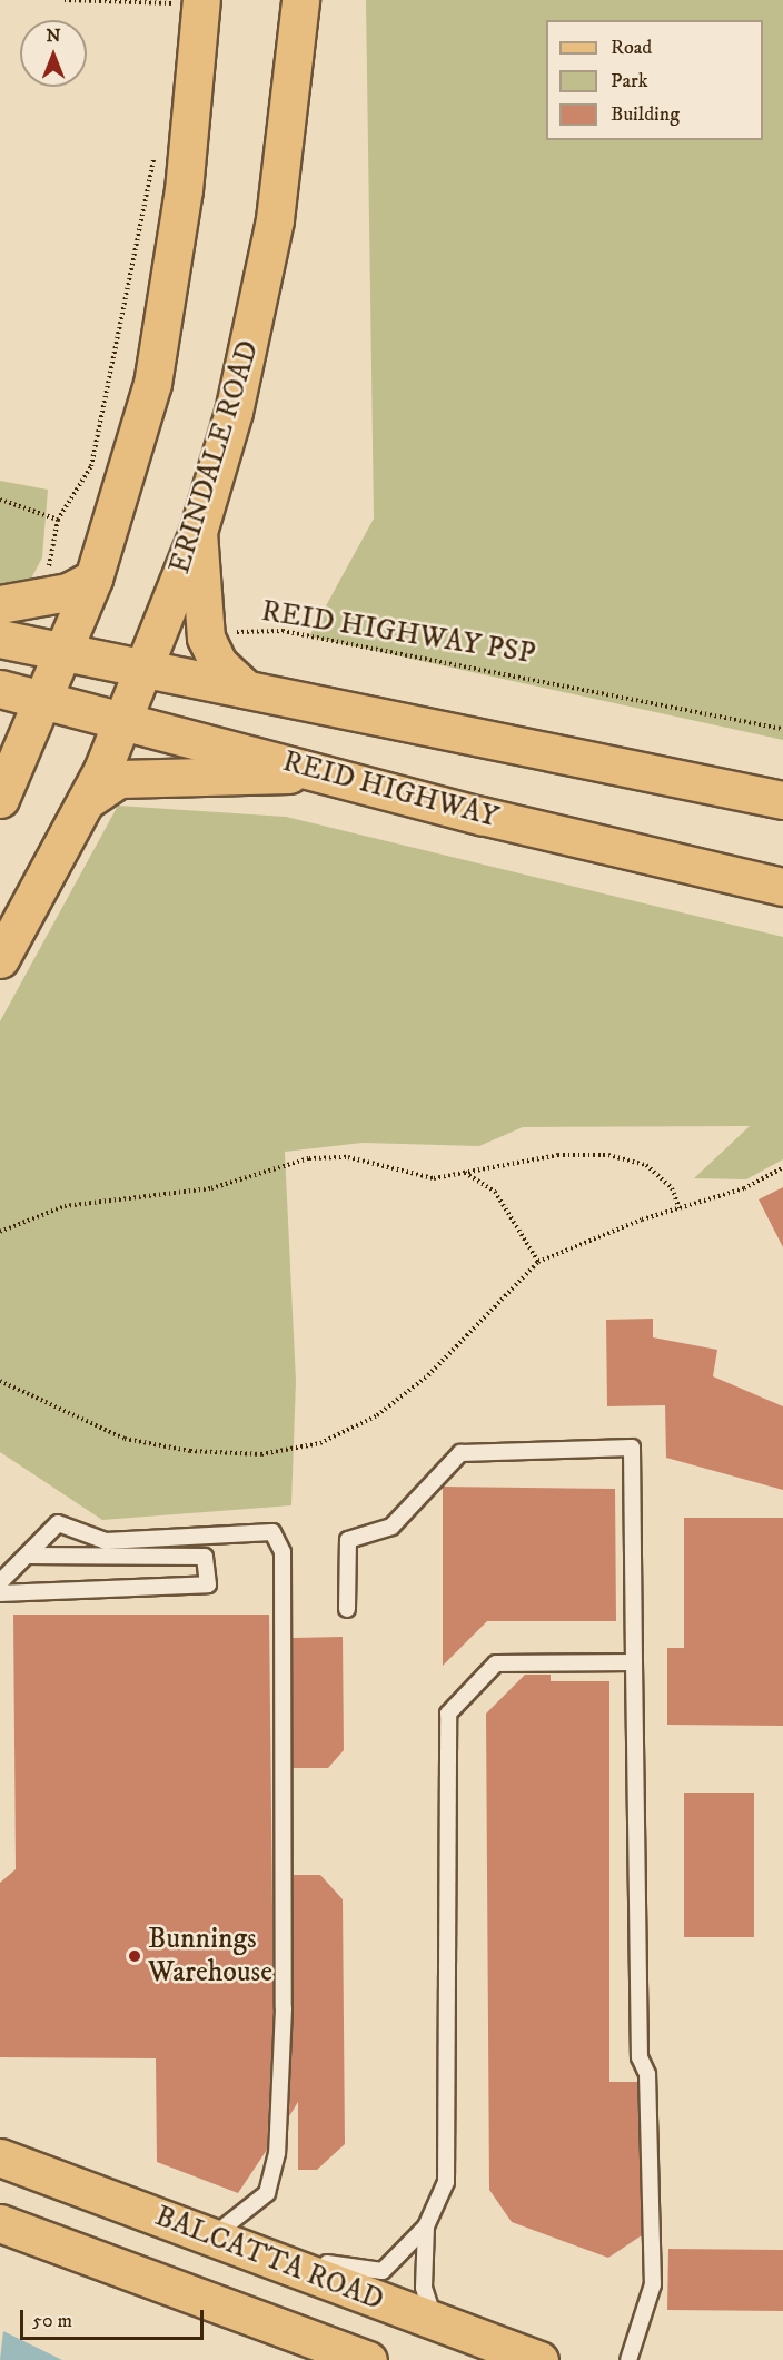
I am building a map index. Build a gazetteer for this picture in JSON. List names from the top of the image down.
{
  "streets": {
    "main road": ["ERINDALE ROAD", "REID HIGHWAY", "BALCATTA ROAD"],
    "path": ["REID HIGHWAY PSP"]
  },
  "crossings": [
    ["ERINDALE ROAD", "REID HIGHWAY"]
  ],
  "places": ["Bunnings Warehouse"],
  "legend": ["Road", "Park", "Building"],
  "scale_bar": "50 m",
  "north": "top"
}
